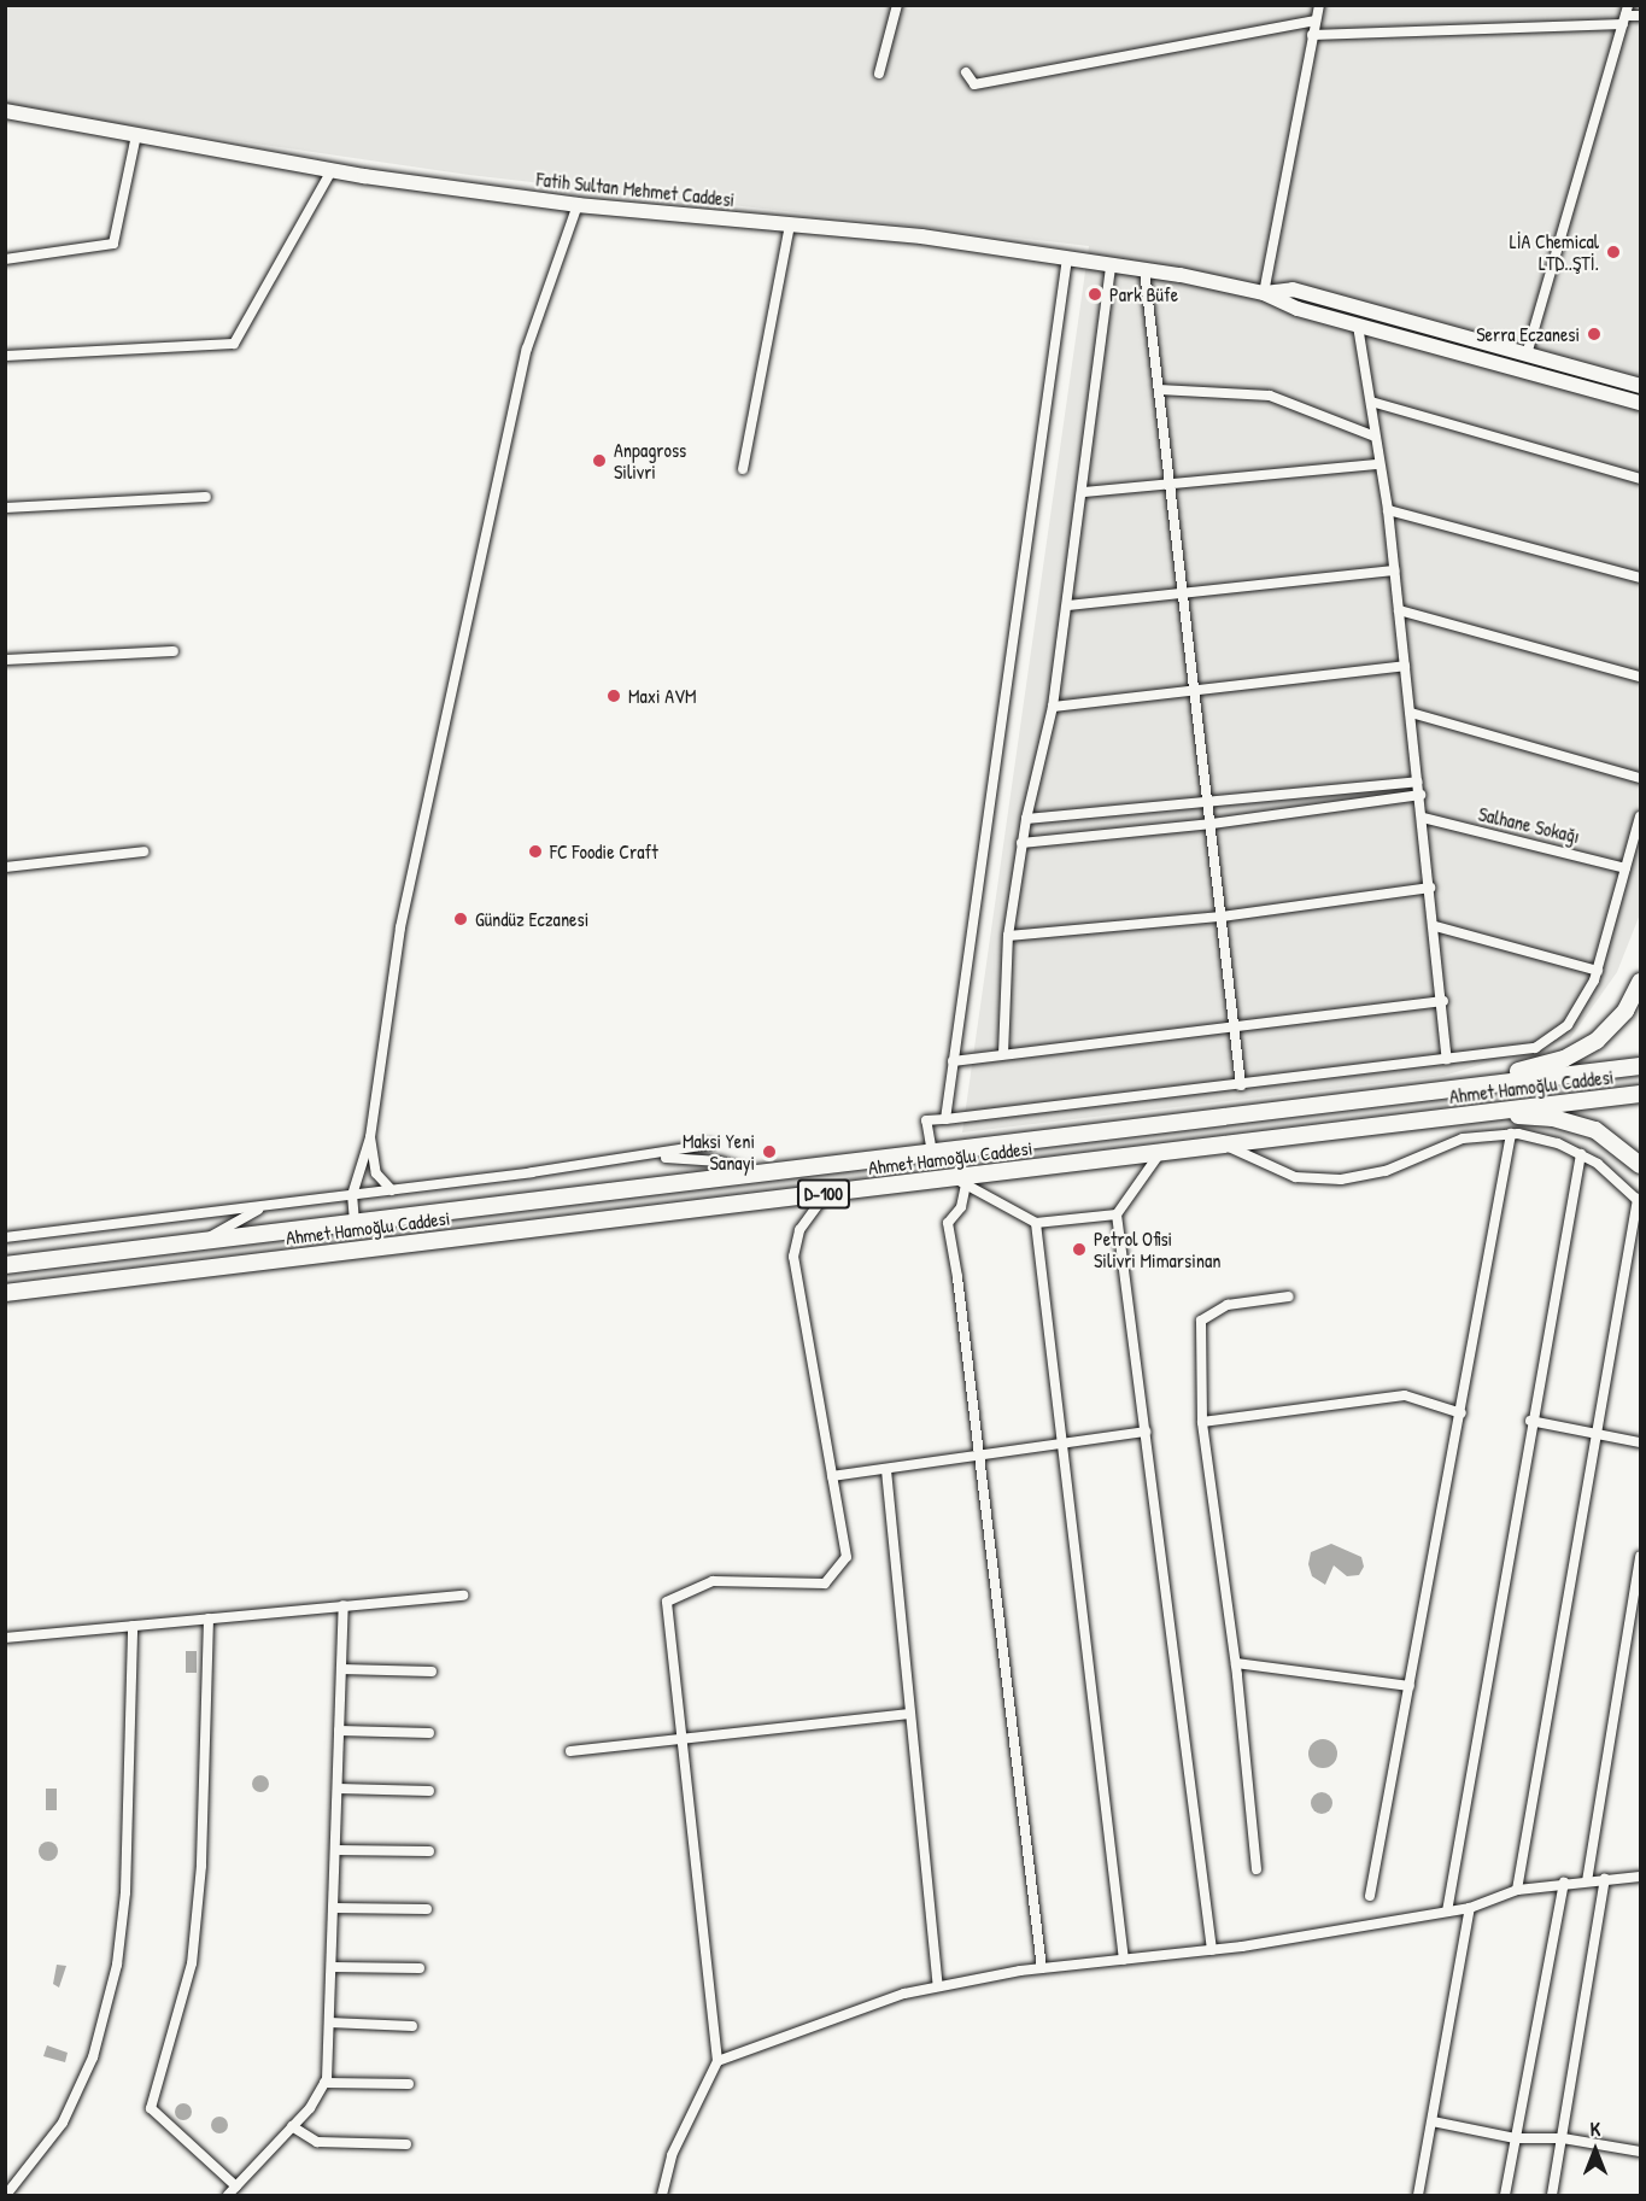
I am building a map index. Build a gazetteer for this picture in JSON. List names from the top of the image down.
{
  "streets": {
    "highway": ["Ahmet Hamoğlu Caddesi", "D-100"],
    "main road": ["Fatih Sultan Mehmet Caddesi"],
    "street": ["Salhane Sokağı"]
  },
  "places": [
    "LİA Chemical LTD..ŞTİ.",
    "Park Büfe",
    "Serra Eczanesi",
    "Anpagross Silivri",
    "Maxi AVM",
    "FC Foodie Craft",
    "Gündüz Eczanesi",
    "Maksi Yeni Sanayi",
    "Petrol Ofisi Silivri Mimarsinan"
  ],
  "north": "top"
}
